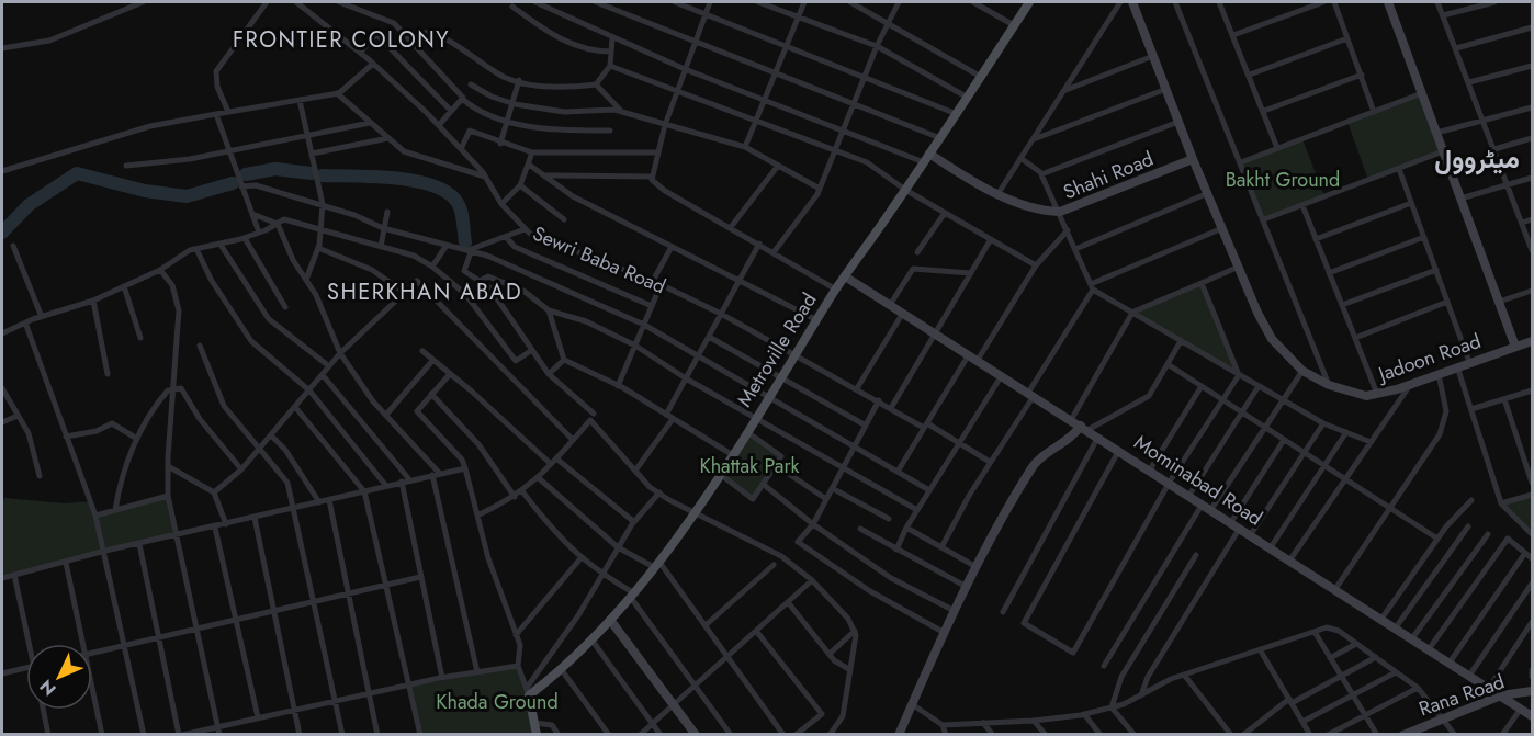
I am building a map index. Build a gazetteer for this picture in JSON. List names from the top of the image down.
{
  "streets": {
    "main road": ["Metroville Road"],
    "street": [
      "Shahi Road",
      "Sewri Baba Road",
      "Jadoon Road",
      "Mominabad Road",
      "Rana Road"
    ]
  },
  "crossings": [
    ["Shahi Road", "Metroville Road"],
    ["Shahi Road", "Jadoon Road"],
    ["Sewri Baba Road", "Metroville Road"],
    ["Metroville Road", "Mominabad Road"],
    ["Mominabad Road", "Rana Road"]
  ],
  "districts": ["FRONTIER COLONY", "میٹروول", "SHERKHAN ABAD"],
  "parks": ["Bakht Ground", "Khattak Park", "Khada Ground"],
  "north": "bottom left"
}
